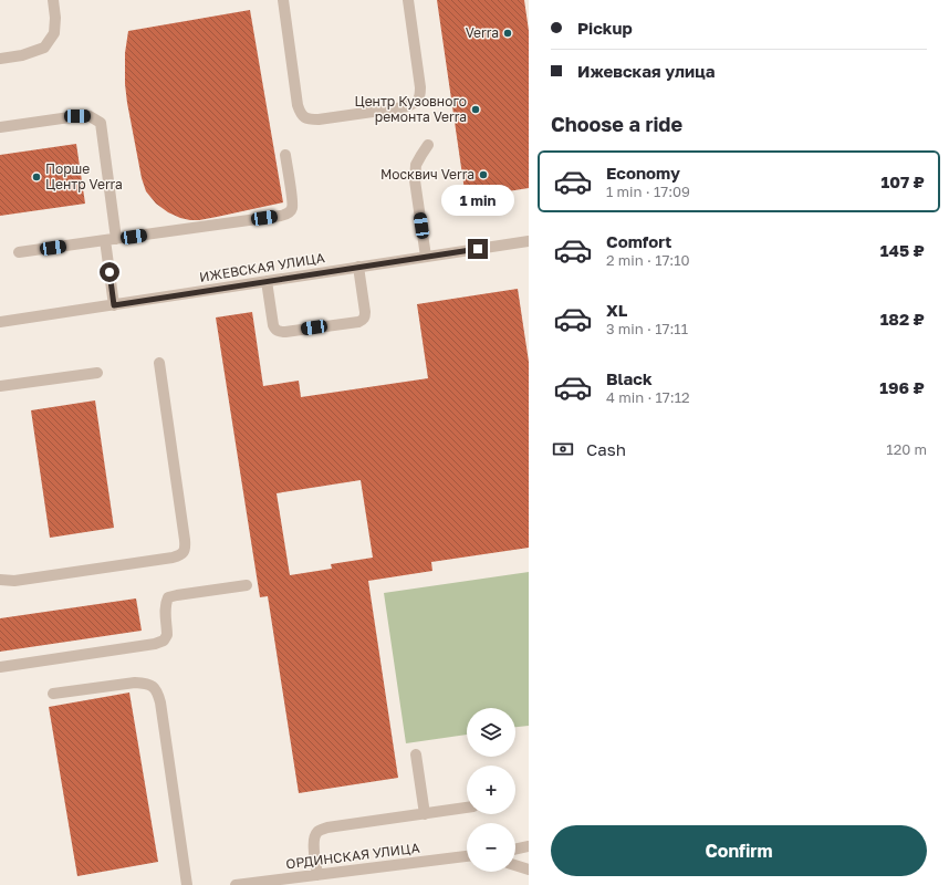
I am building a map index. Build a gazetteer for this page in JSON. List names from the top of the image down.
{
  "streets": {
    "street": ["ИЖЕВСКАЯ УЛИЦА", "ОРДИНСКАЯ УЛИЦА"]
  },
  "places": [
    "Verra",
    "Центр Кузовного ремонта Verra",
    "Москвич Verra",
    "Порше Центр Verra"
  ],
  "page": {
    "banner": ["Pickup", "Ижевская улица"],
    "heading": "Choose a ride",
    "list": [
      {
        "name": "Economy",
        "note": "1 min · 17:09",
        "value": "107 ₽"
      },
      {
        "name": "Comfort",
        "note": "2 min · 17:10",
        "value": "145 ₽"
      },
      {
        "name": "XL",
        "note": "3 min · 17:11",
        "value": "182 ₽"
      },
      {
        "name": "Black",
        "note": "4 min · 17:12",
        "value": "196 ₽"
      }
    ],
    "bubble": "1 min",
    "pay": ["Cash", "120 m"],
    "map_buttons": ["+", "−"],
    "buttons": "Confirm"
  }
}
